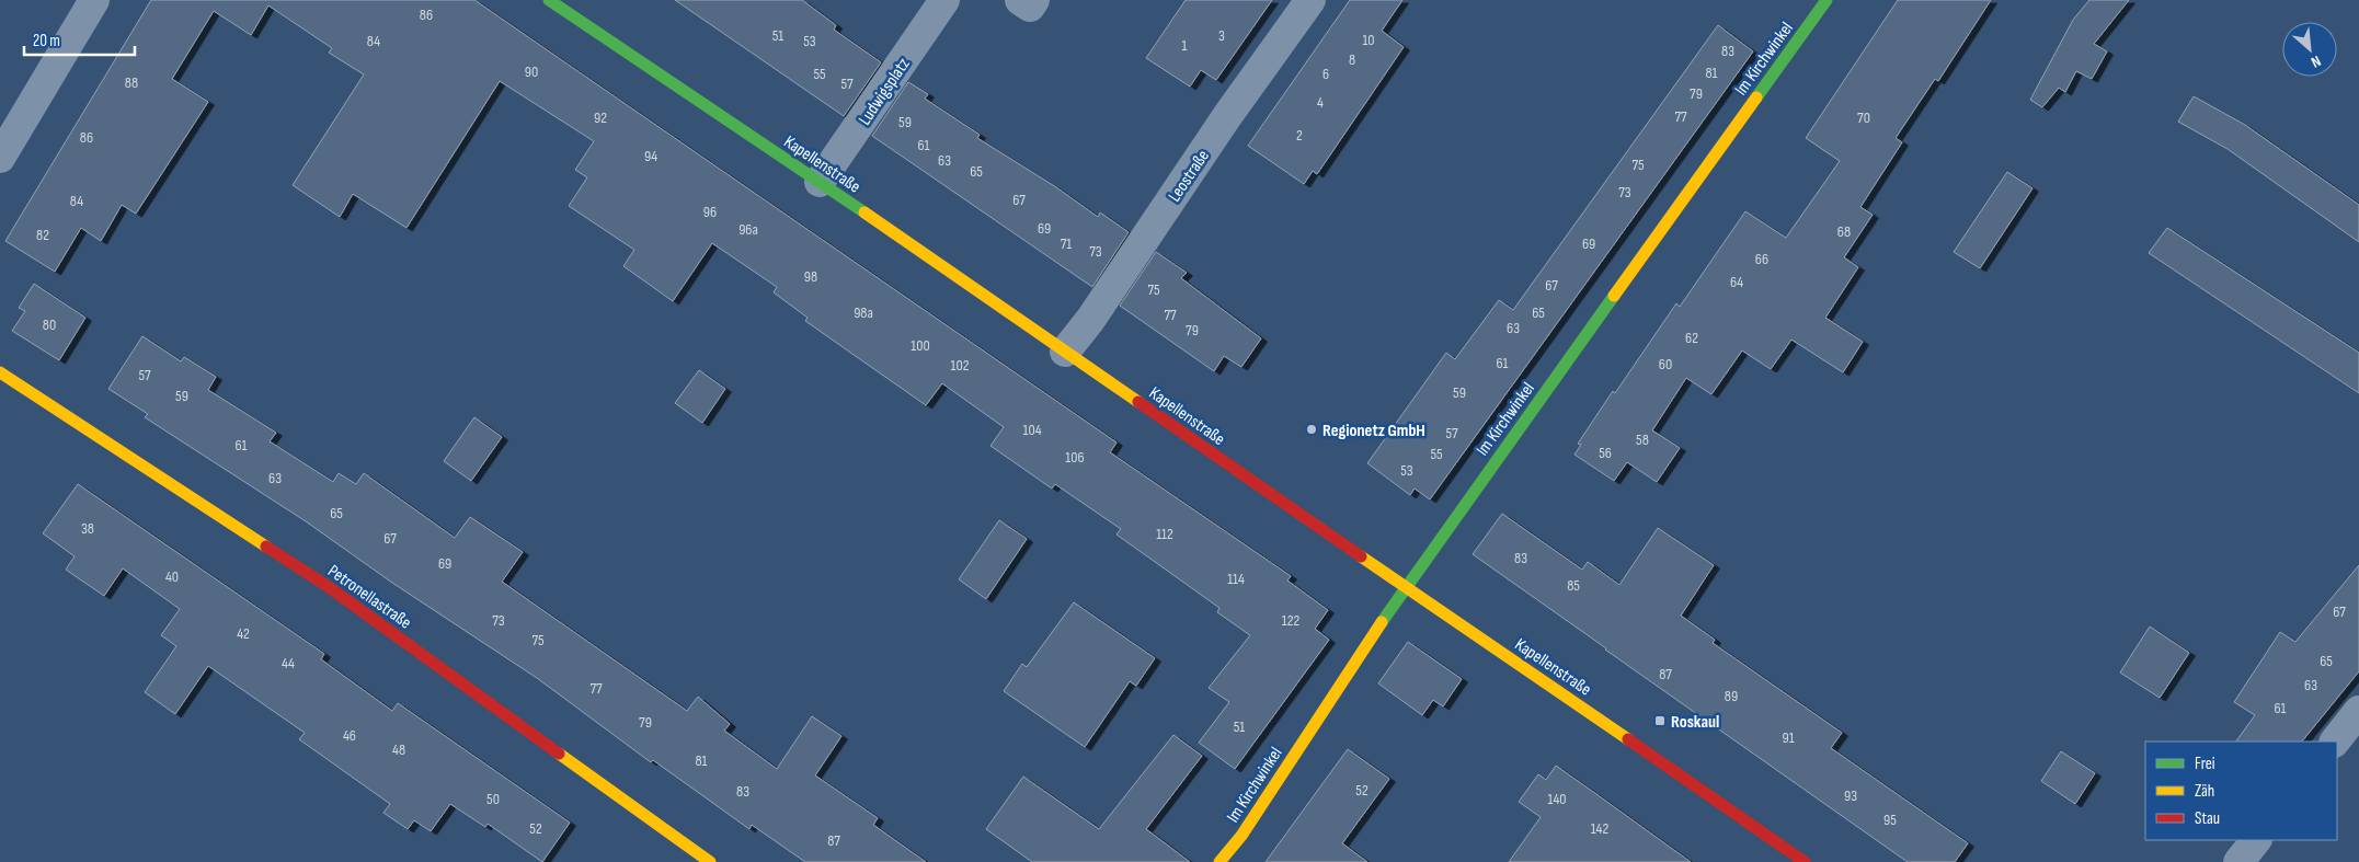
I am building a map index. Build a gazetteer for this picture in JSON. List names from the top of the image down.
{
  "streets": {
    "street": [
      "Im Kirchwinkel",
      "Ludwigsplatz",
      "Kapellenstraße",
      "Leostraße",
      "Petronellastraße"
    ]
  },
  "crossings": [
    ["Im Kirchwinkel", "Kapellenstraße"],
    ["Ludwigsplatz", "Kapellenstraße"],
    ["Kapellenstraße", "Leostraße"]
  ],
  "places": {
    "other": ["Regionetz GmbH"],
    "transit": ["Roskaul"]
  },
  "house_numbers": [
    "86",
    "51",
    "3",
    "10",
    "84",
    "53",
    "1",
    "83",
    "8",
    "90",
    "81",
    "55",
    "6",
    "88",
    "57",
    "79",
    "4",
    "77",
    "92",
    "70",
    "59",
    "2",
    "86",
    "61",
    "94",
    "63",
    "75",
    "65",
    "73",
    "67",
    "84",
    "96",
    "69",
    "96a",
    "68",
    "82",
    "71",
    "69",
    "73",
    "66",
    "98",
    "64",
    "67",
    "75",
    "98a",
    "65",
    "77",
    "80",
    "63",
    "79",
    "62",
    "100",
    "61",
    "60",
    "102",
    "57",
    "59",
    "59",
    "104",
    "57",
    "58",
    "61",
    "56",
    "55",
    "106",
    "53",
    "63",
    "65",
    "38",
    "112",
    "67",
    "83",
    "69",
    "40",
    "114",
    "85",
    "67",
    "73",
    "122",
    "42",
    "75",
    "65",
    "44",
    "87",
    "63",
    "77",
    "89",
    "61",
    "79",
    "51",
    "46",
    "91",
    "48",
    "81",
    "52",
    "83",
    "93",
    "50",
    "140",
    "95",
    "52",
    "142",
    "87"
  ],
  "legend": ["Frei", "Zäh", "Stau"],
  "scale_bar": "20 m",
  "north": "bottom right"
}
